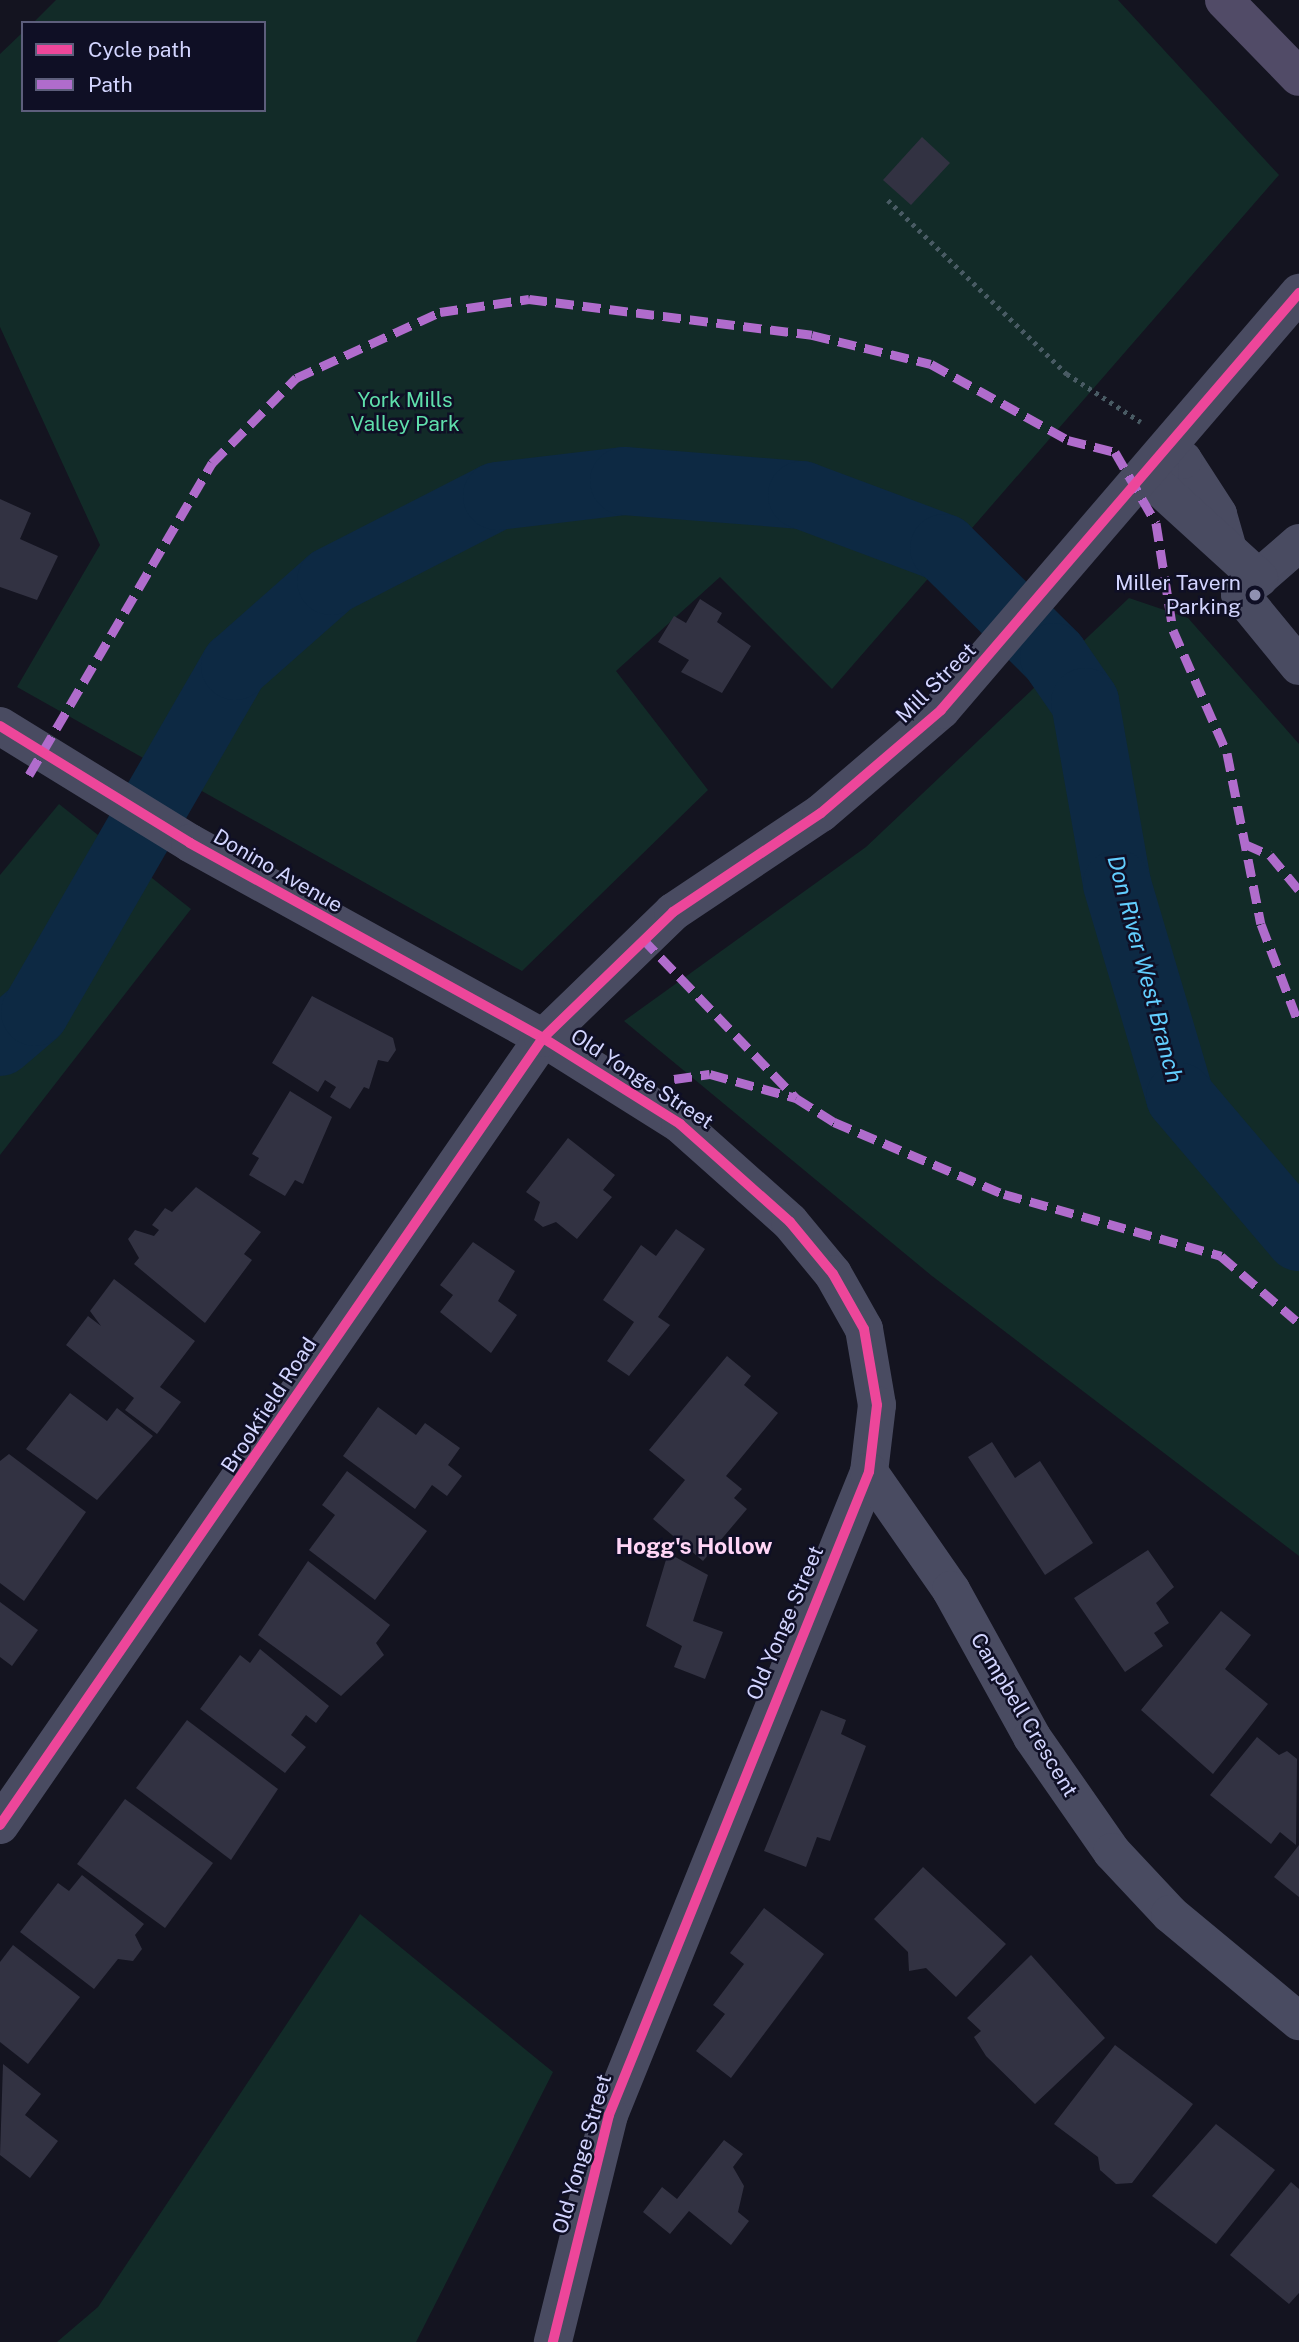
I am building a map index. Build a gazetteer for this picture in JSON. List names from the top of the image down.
{
  "streets": {
    "street": [
      "Mill Street",
      "Donino Avenue",
      "Old Yonge Street",
      "Brookfield Road",
      "Campbell Crescent"
    ]
  },
  "crossings": [
    ["Mill Street", "Donino Avenue"],
    ["Mill Street", "Old Yonge Street"],
    ["Mill Street", "Brookfield Road"],
    ["Donino Avenue", "Old Yonge Street"],
    ["Donino Avenue", "Brookfield Road"],
    ["Old Yonge Street", "Brookfield Road"],
    ["Old Yonge Street", "Campbell Crescent"]
  ],
  "districts": ["Hogg's Hollow"],
  "water": ["Don River West Branch"],
  "parks": ["York Mills Valley Park"],
  "places": ["Miller Tavern Parking"],
  "legend": ["Cycle path", "Path"]
}
